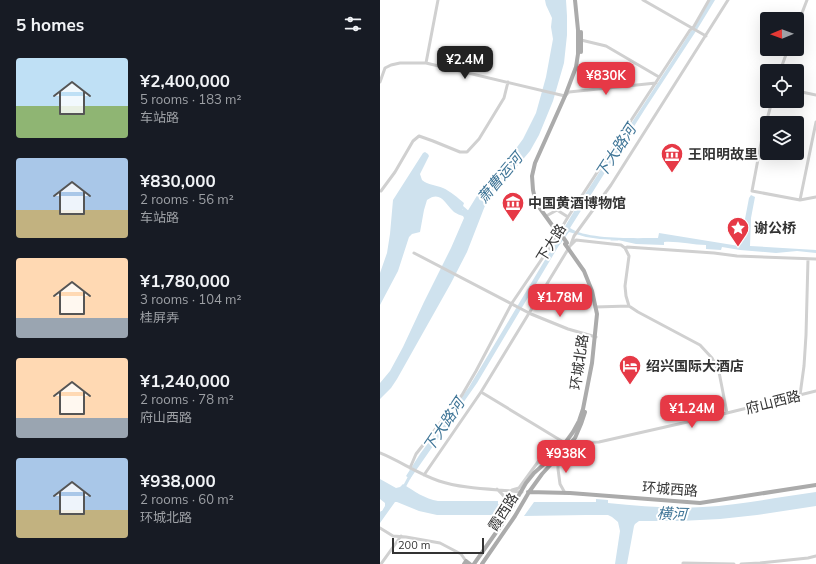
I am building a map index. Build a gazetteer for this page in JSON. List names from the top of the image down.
{
  "streets": {
    "main road": ["环城北路", "环城西路", "霞西路"],
    "street": ["下大路", "府山西路"]
  },
  "crossings": [
    ["环城北路", "府山西路"],
    ["环城北路", "环城西路"],
    ["环城北路", "霞西路"],
    ["环城西路", "霞西路"]
  ],
  "water": ["下大路河", "萧曹运河", "横河"],
  "places": {
    "museum": ["王阳明故里", "中国黄酒博物馆"],
    "place": ["谢公桥"],
    "hotel": ["绍兴国际大酒店"]
  },
  "scale_bar": "200 m",
  "north": "left",
  "page": {
    "heading": "5 homes",
    "price": [
      "¥2.4M",
      "¥830K",
      "¥1.78M",
      "¥1.24M",
      "¥938K"
    ],
    "list": [
      {
        "name": "¥2,400,000",
        "note": "5 rooms · 183 m² · 车站路"
      },
      {
        "name": "¥830,000",
        "note": "2 rooms · 56 m² · 车站路"
      },
      {
        "name": "¥1,780,000",
        "note": "3 rooms · 104 m² · 桂屏弄"
      },
      {
        "name": "¥1,240,000",
        "note": "2 rooms · 78 m² · 府山西路"
      },
      {
        "name": "¥938,000",
        "note": "2 rooms · 60 m² · 环城北路"
      }
    ],
    "scale": "200 m"
  }
}
